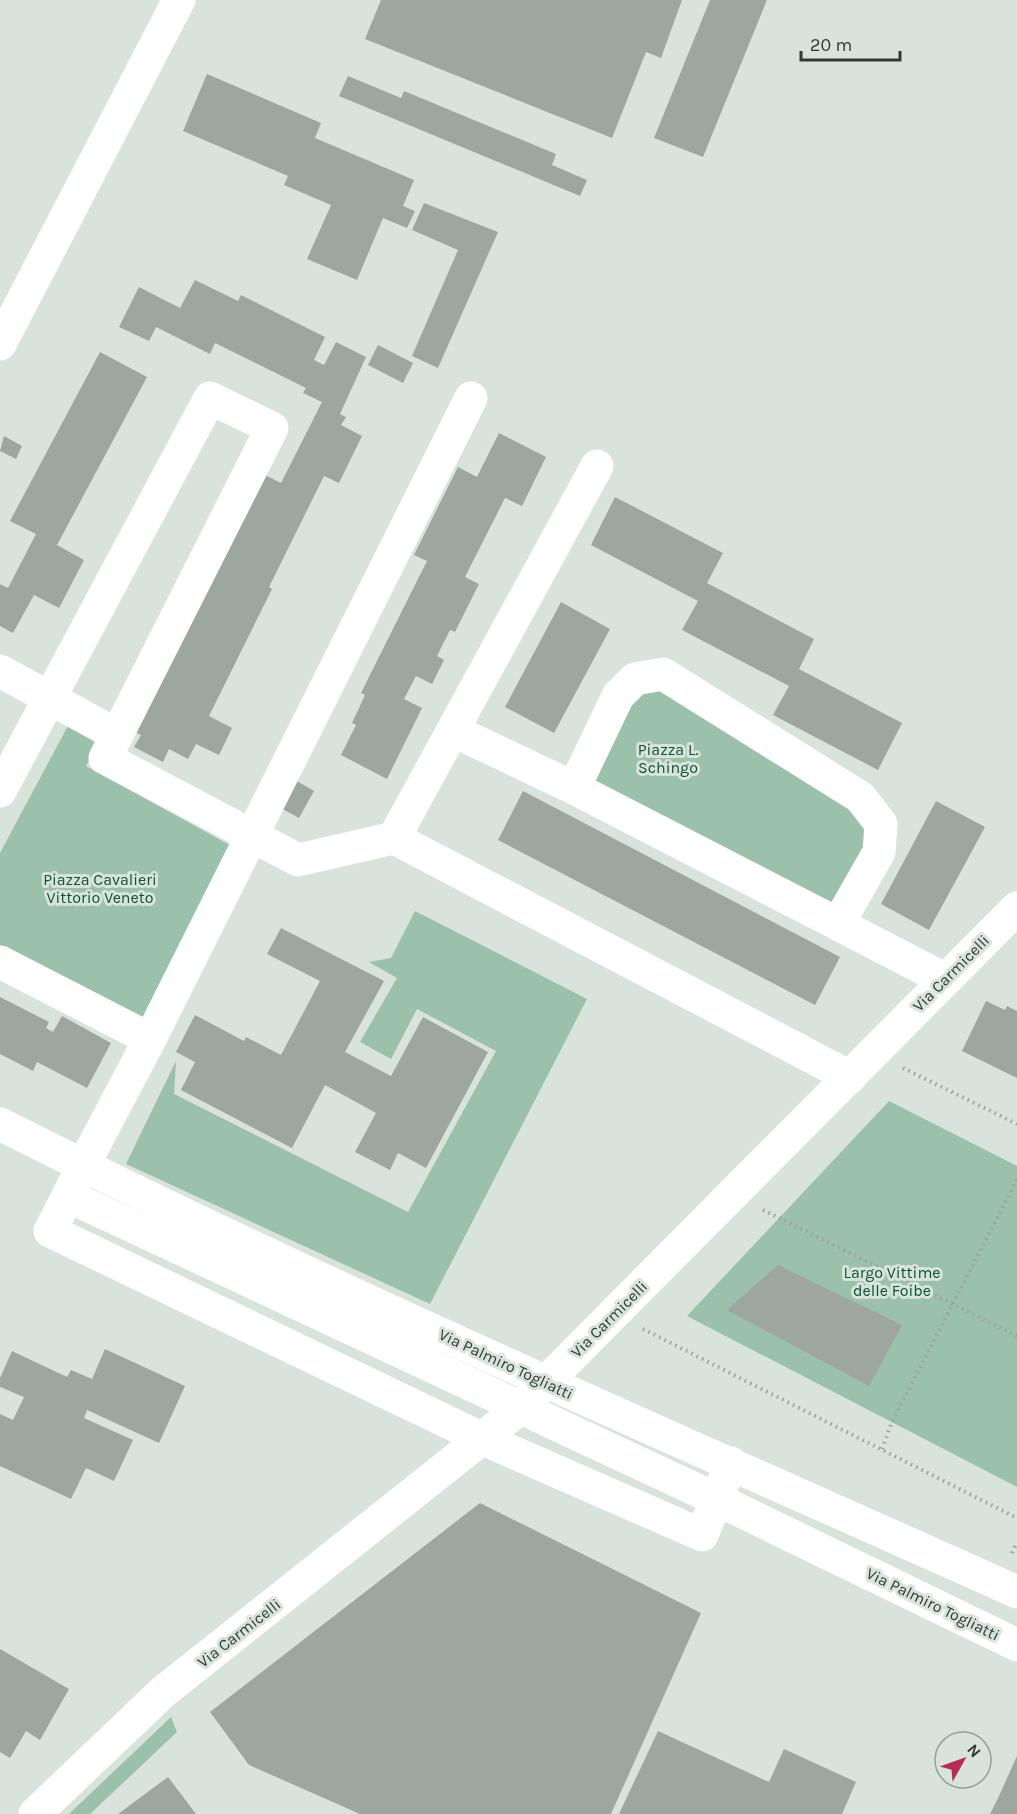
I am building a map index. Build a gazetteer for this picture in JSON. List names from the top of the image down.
{
  "streets": {
    "street": ["Via Carmicelli", "Via Palmiro Togliatti"]
  },
  "crossings": [
    ["Via Carmicelli", "Via Palmiro Togliatti"]
  ],
  "parks": ["Piazza L. Schingo", "Piazza Cavalieri Vittorio Veneto", "Largo Vittime delle Foibe"],
  "scale_bar": "20 m",
  "north": "top right"
}
